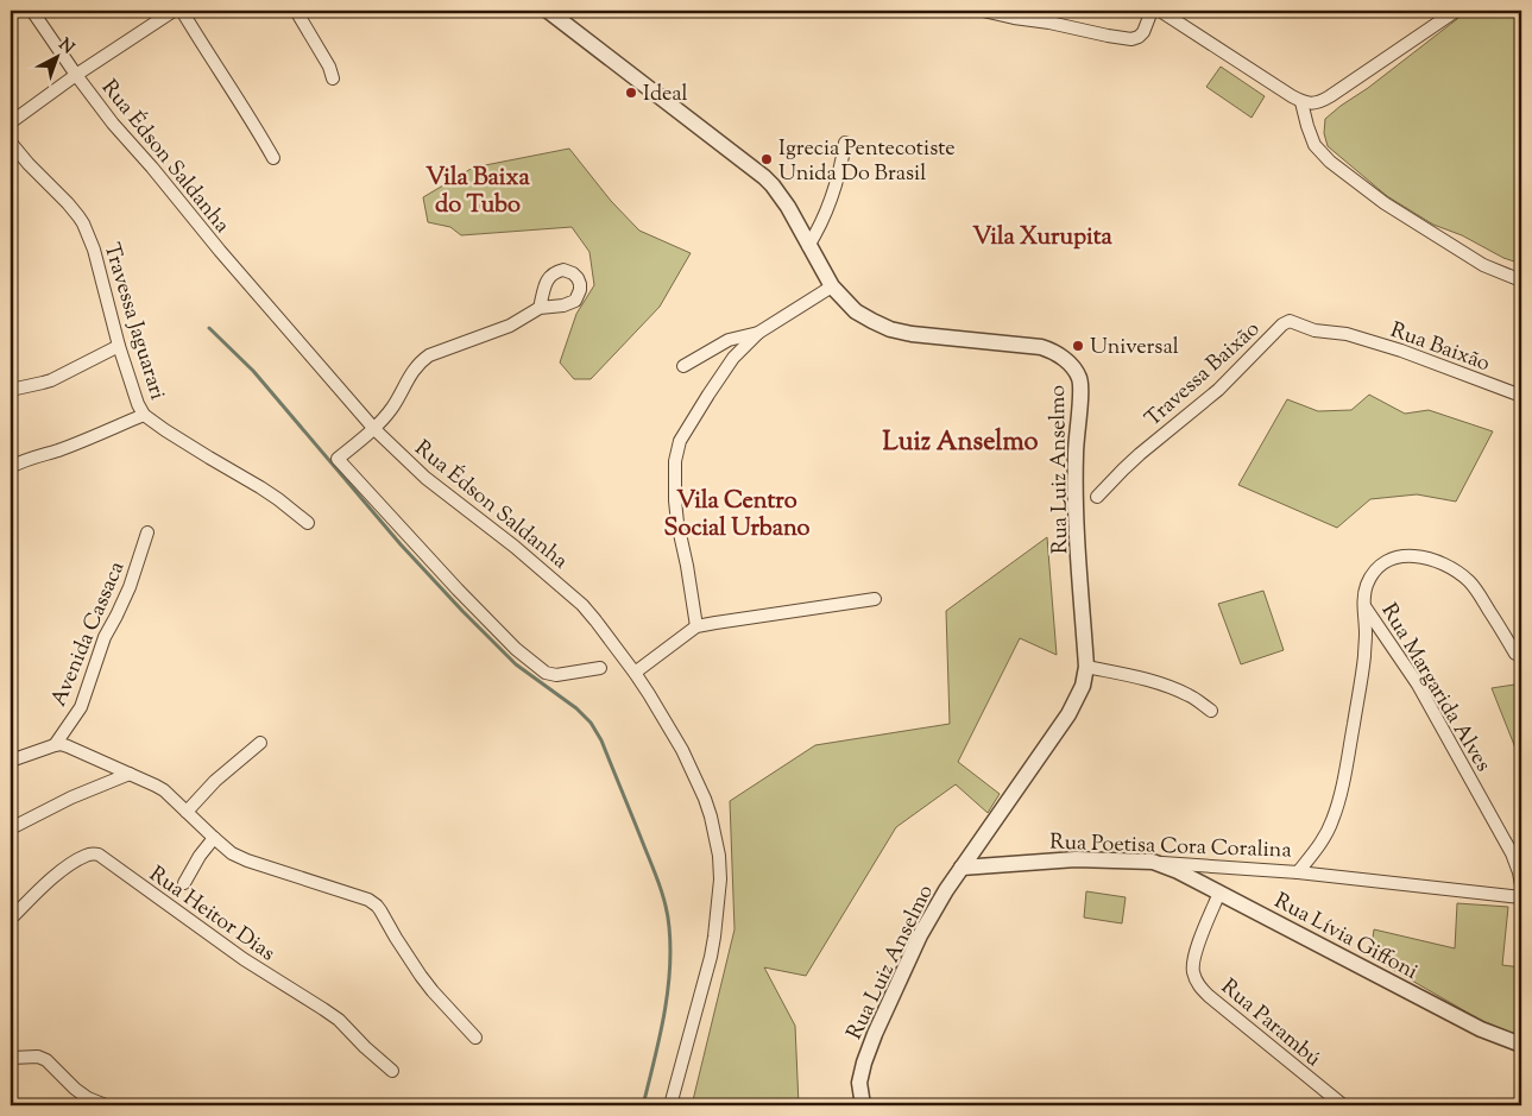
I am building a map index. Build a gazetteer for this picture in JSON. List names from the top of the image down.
{
  "streets": {
    "street": [
      "Rua Édson Saldanha",
      "Travessa Jaguarari",
      "Rua Baixão",
      "Travessa Baixão",
      "Rua Luiz Anselmo",
      "Avenida Cassaca",
      "Rua Margarida Alves",
      "Rua Poetisa Cora Coralina",
      "Rua Heitor Dias",
      "Rua Lívia Giffoni",
      "Rua Parambú"
    ]
  },
  "crossings": [
    ["Rua Baixão", "Travessa Baixão"],
    ["Rua Luiz Anselmo", "Rua Poetisa Cora Coralina"],
    ["Rua Margarida Alves", "Rua Poetisa Cora Coralina"],
    ["Rua Poetisa Cora Coralina", "Rua Lívia Giffoni"],
    ["Rua Lívia Giffoni", "Rua Parambú"]
  ],
  "districts": [
    "Vila Baixa do Tubo",
    "Vila Xurupita",
    "Luiz Anselmo",
    "Vila Centro Social Urbano"
  ],
  "places": ["Ideal", "Igrecia Pentecotiste Unida Do Brasil", "Universal"],
  "north": "top right"
}
